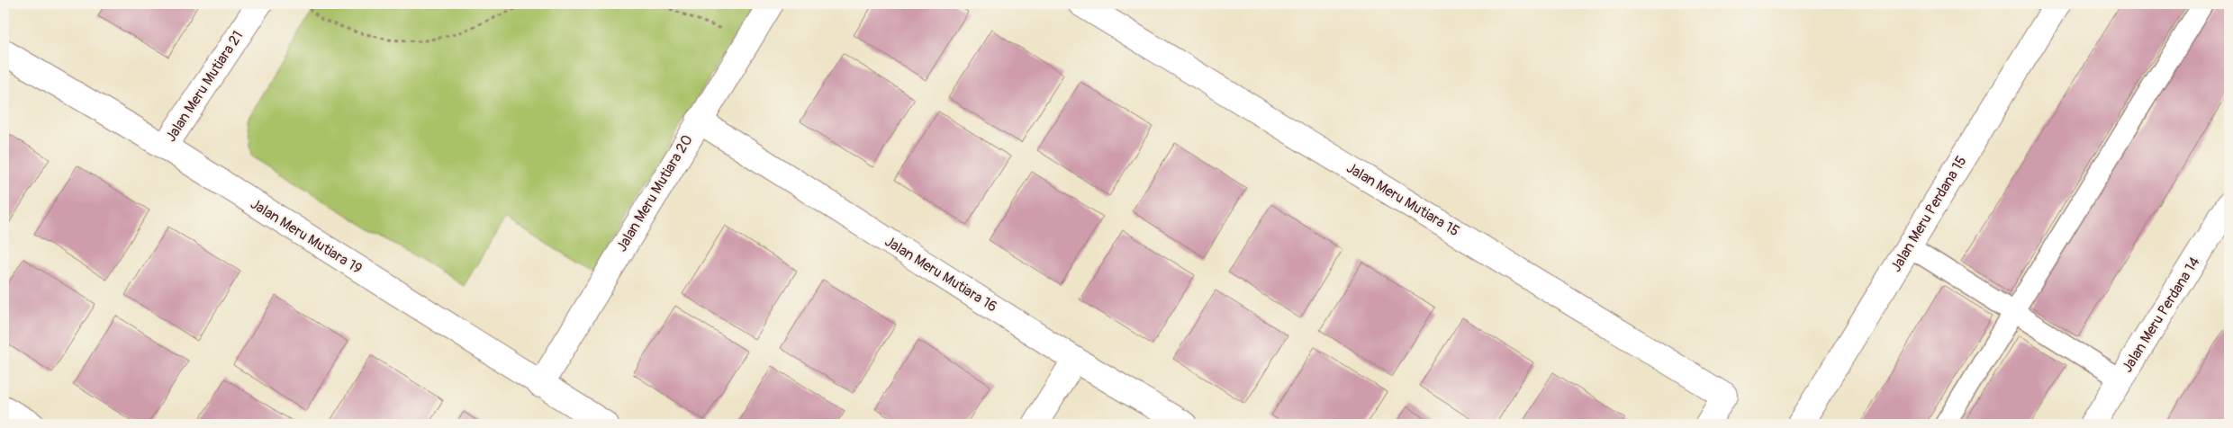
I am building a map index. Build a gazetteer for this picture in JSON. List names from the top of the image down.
{
  "streets": {
    "street": [
      "Jalan Meru Mutiara 21",
      "Jalan Meru Mutiara 20",
      "Jalan Meru Mutiara 15",
      "Jalan Meru Perdana 15",
      "Jalan Meru Mutiara 19",
      "Jalan Meru Mutiara 16",
      "Jalan Meru Perdana 14"
    ]
  },
  "crossings": [
    ["Jalan Meru Mutiara 21", "Jalan Meru Mutiara 19"],
    ["Jalan Meru Mutiara 20", "Jalan Meru Mutiara 19"],
    ["Jalan Meru Mutiara 20", "Jalan Meru Mutiara 16"]
  ]
}
